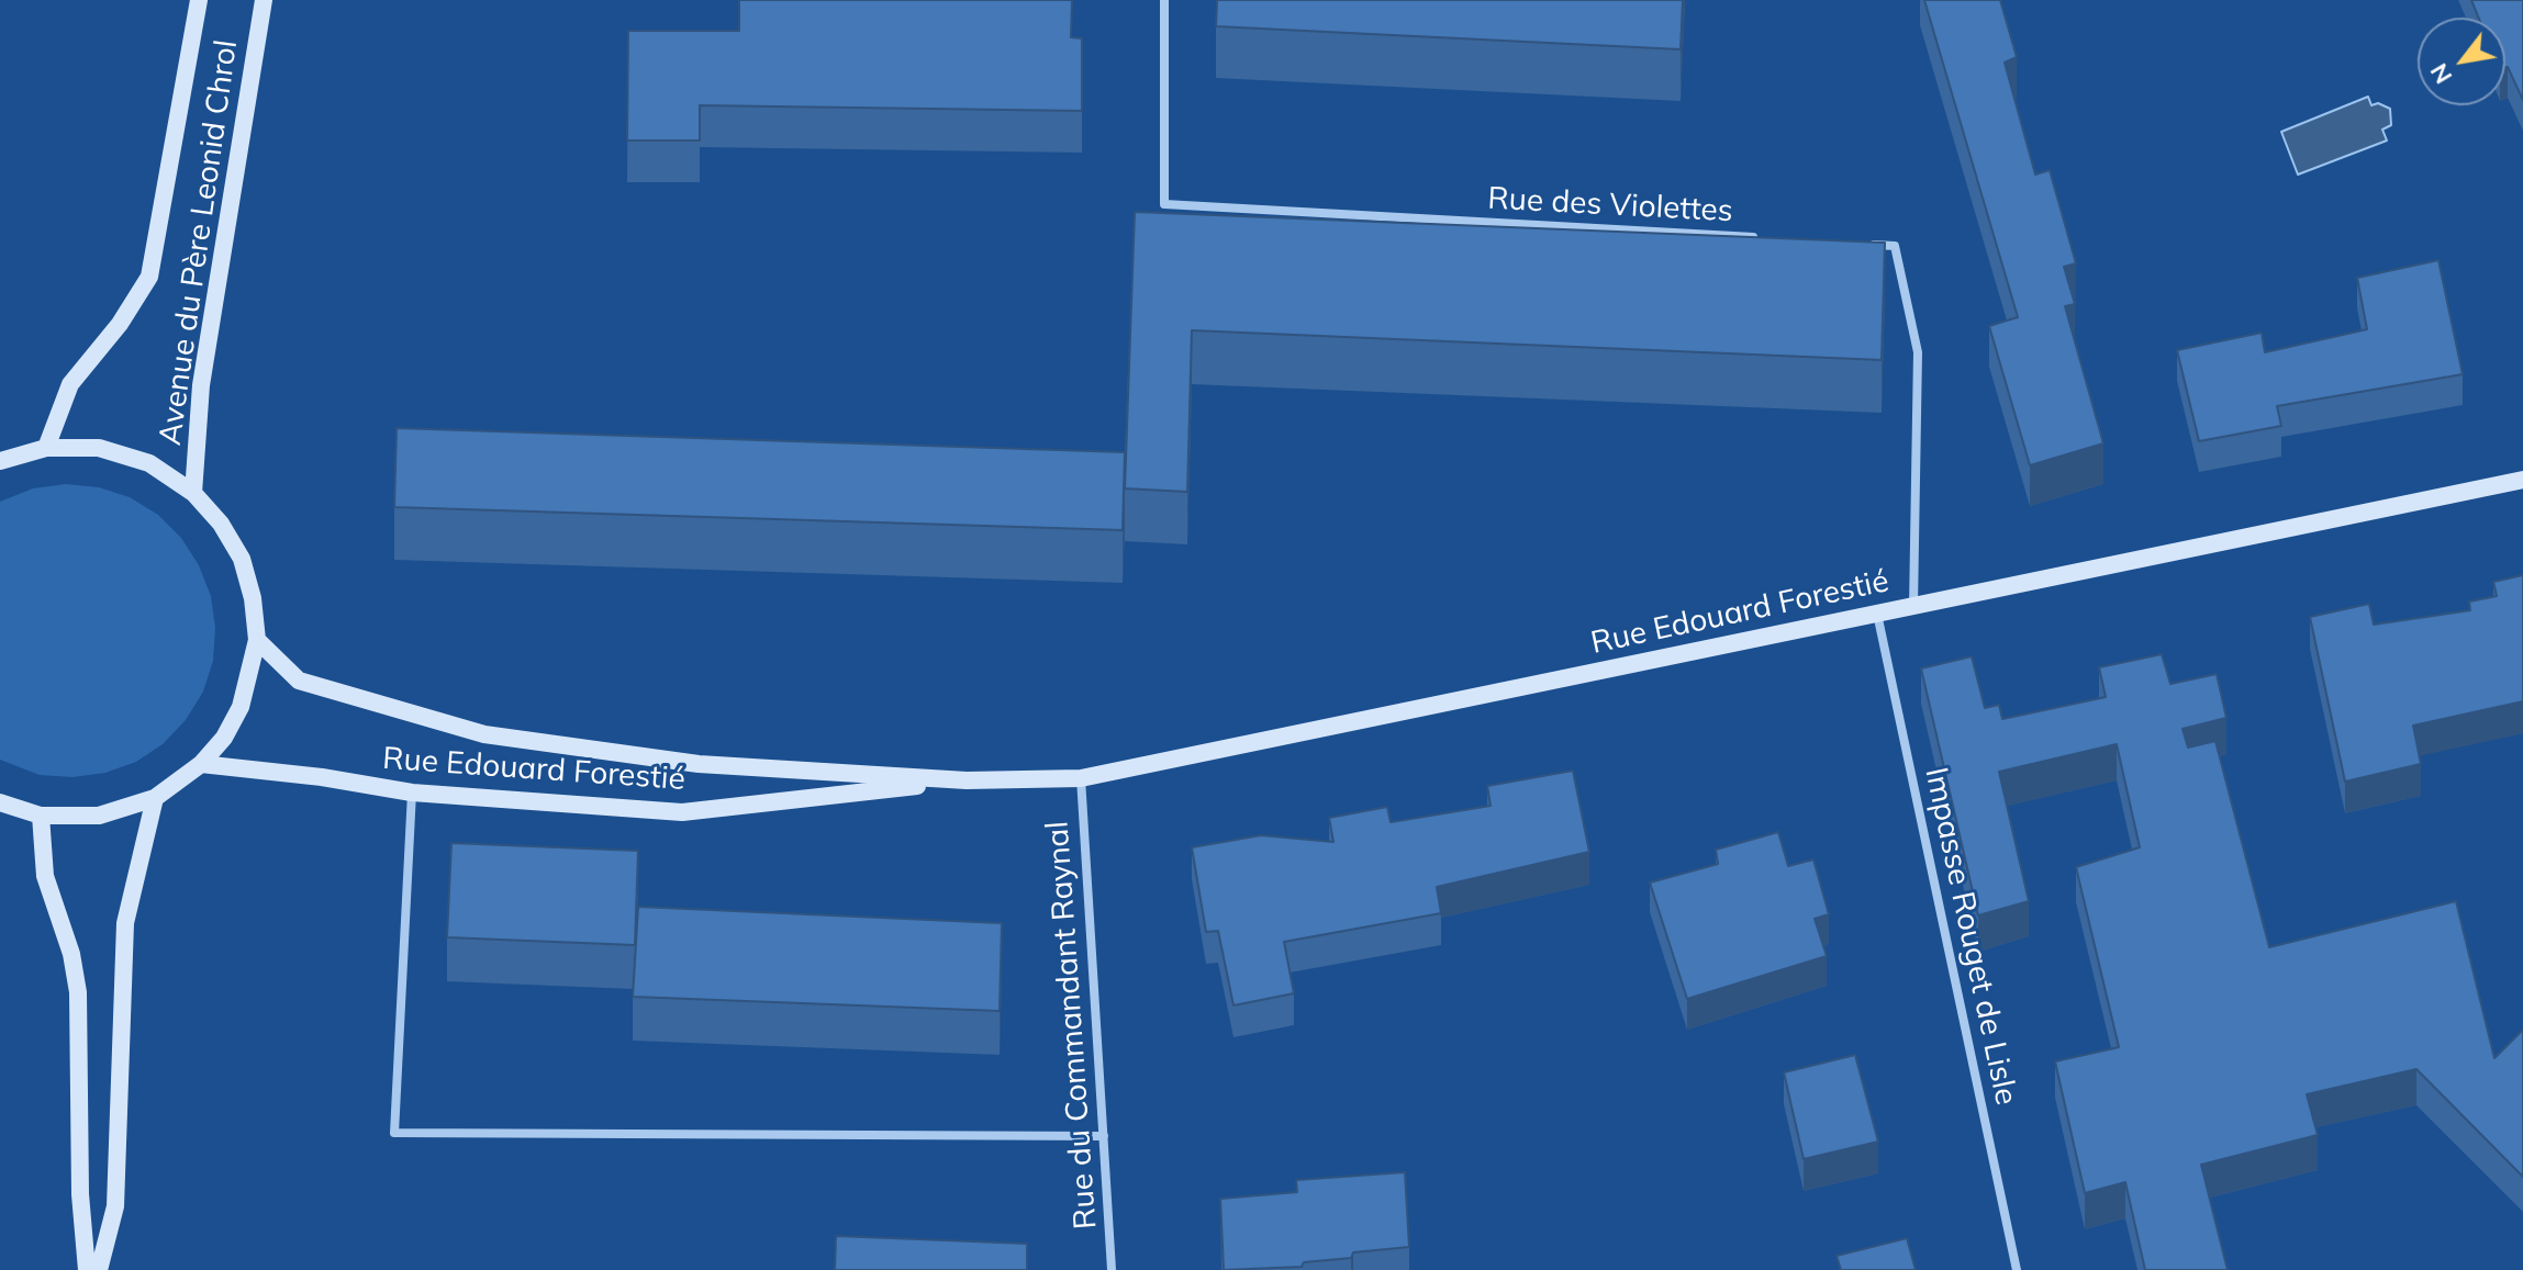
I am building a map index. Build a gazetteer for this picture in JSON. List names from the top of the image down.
{
  "streets": {
    "street": [
      "Rue des Violettes",
      "Avenue du Père Leonid Chrol",
      "Rue Edouard Forestié",
      "Impasse Rouget de Lisle",
      "Rue du Commandant Raynal"
    ]
  },
  "crossings": [
    ["Rue Edouard Forestié", "Impasse Rouget de Lisle"],
    ["Rue Edouard Forestié", "Rue du Commandant Raynal"]
  ],
  "north": "bottom left"
}
